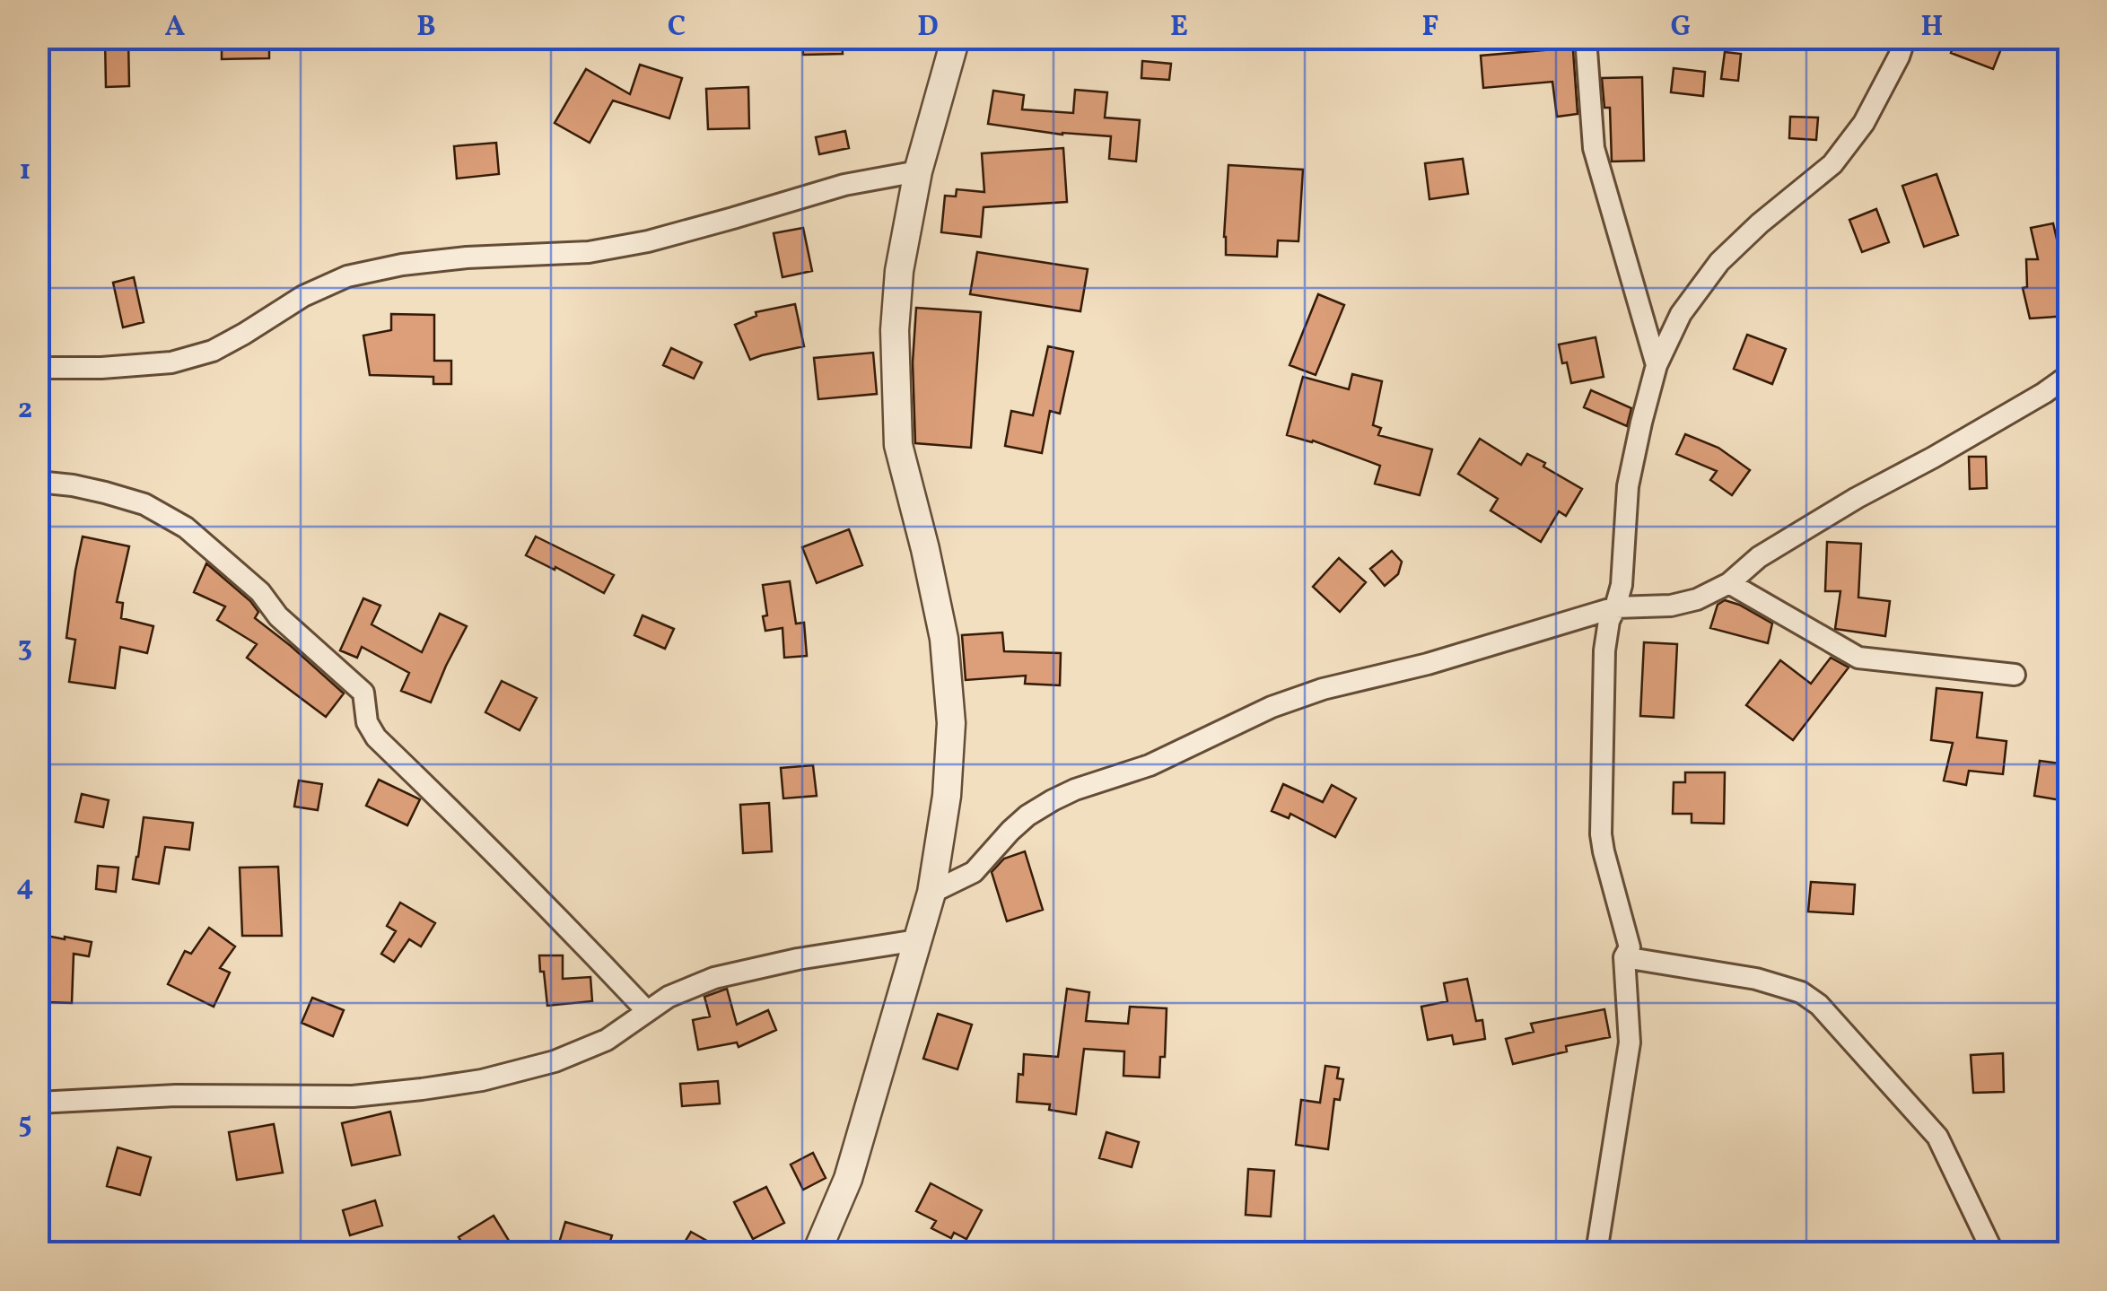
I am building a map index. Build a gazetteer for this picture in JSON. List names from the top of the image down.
{
  "grid": {
    "columns": [
      "A",
      "B",
      "C",
      "D",
      "E",
      "F",
      "G",
      "H"
    ],
    "rows": [
      "1",
      "2",
      "3",
      "4",
      "5"
    ]
  }
}
